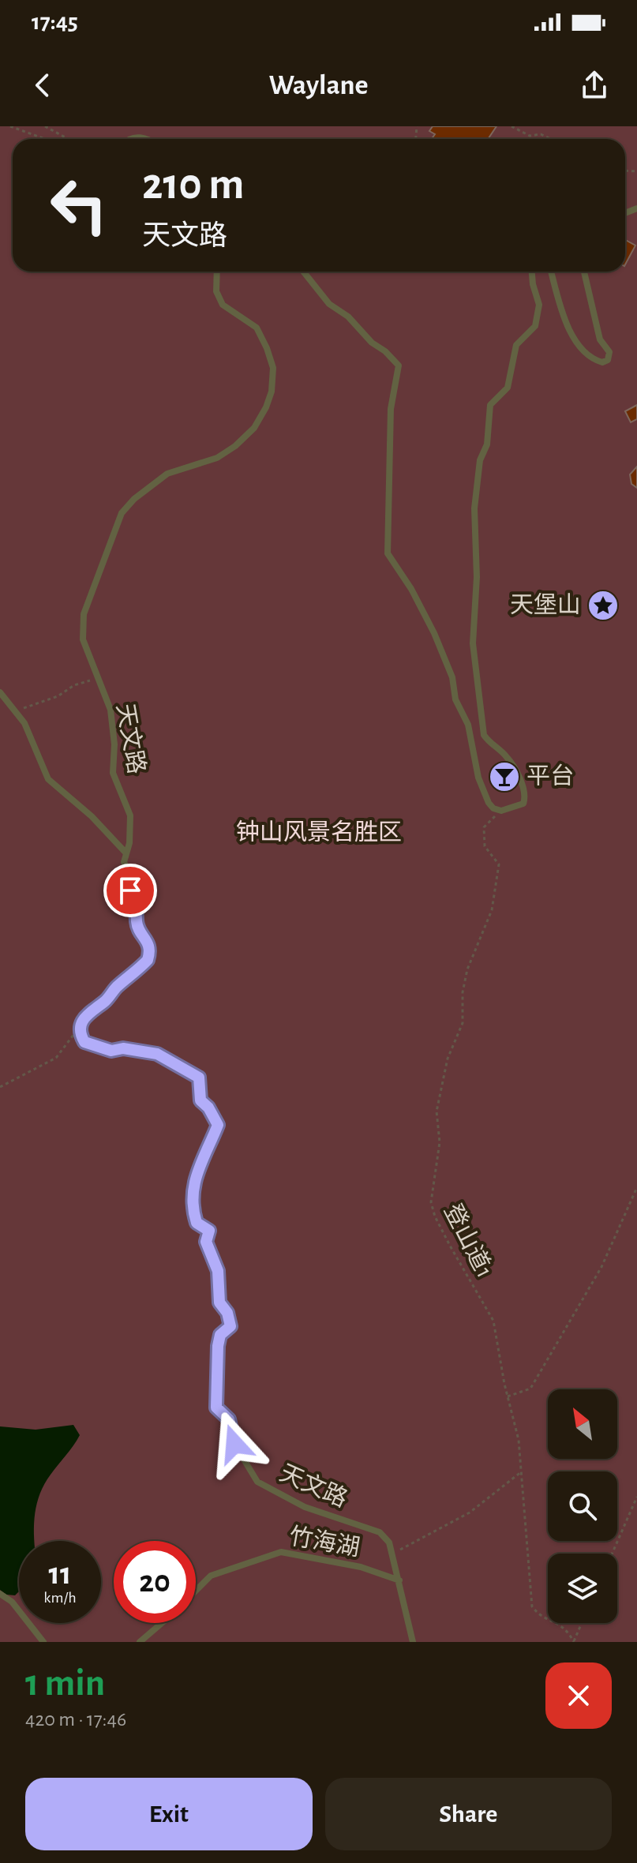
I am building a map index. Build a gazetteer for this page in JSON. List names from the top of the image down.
{
  "streets": {
    "lane": ["天文路", "竹海湖"],
    "path": ["登山道1"]
  },
  "crossings": [
    ["天文路", "竹海湖"]
  ],
  "parks": ["钟山风景名胜区"],
  "places": {
    "place": ["天堡山"],
    "bar": ["平台"]
  },
  "north": "top left",
  "page": {
    "status": "17:45",
    "header": "Waylane",
    "turn": ["210 m", "天文路"],
    "speed": "11 km/h",
    "limit": "20",
    "heading": ["1 min", "420 m · 17:46"],
    "buttons": ["Exit", "Share"]
  }
}
